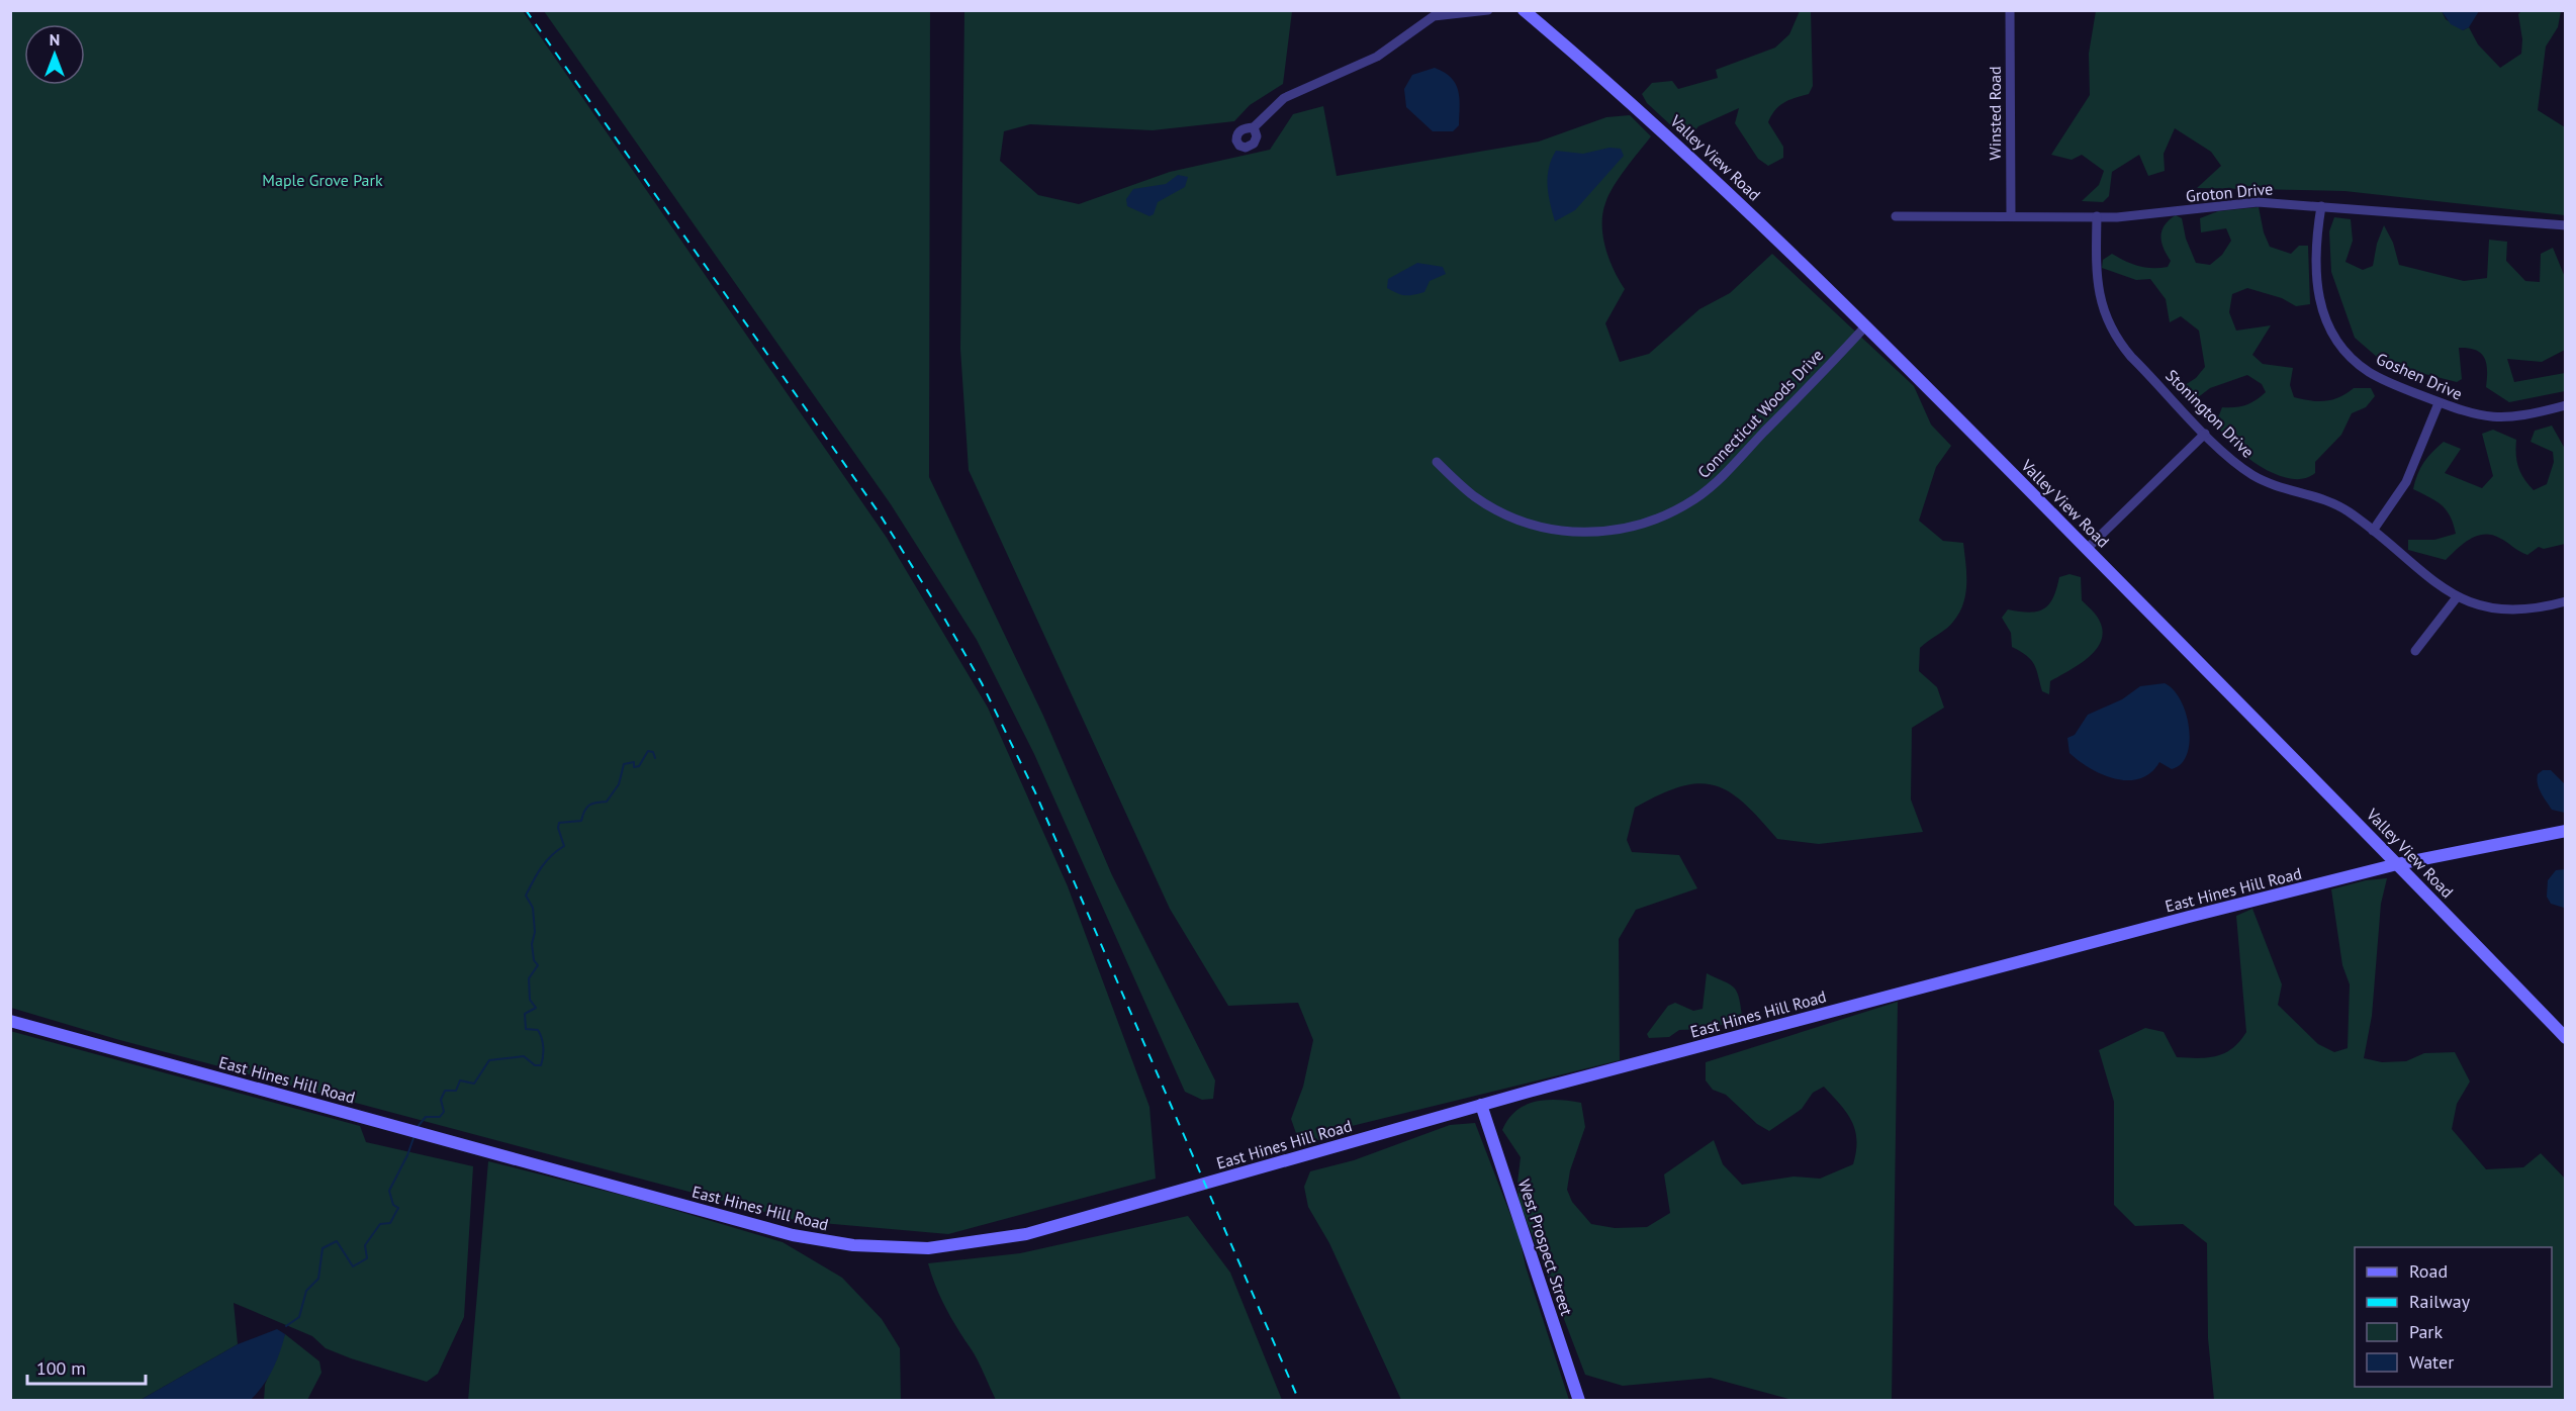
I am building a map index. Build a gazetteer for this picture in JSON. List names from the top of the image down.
{
  "streets": {
    "street": [
      "Winsted Road",
      "Valley View Road",
      "Groton Drive",
      "Goshen Drive",
      "Connecticut Woods Drive",
      "Stonington Drive",
      "East Hines Hill Road",
      "West Prospect Street"
    ]
  },
  "crossings": [
    ["Winsted Road", "Groton Drive"],
    ["Valley View Road", "Connecticut Woods Drive"],
    ["Valley View Road", "East Hines Hill Road"],
    ["Groton Drive", "Goshen Drive"],
    ["Groton Drive", "Stonington Drive"],
    ["East Hines Hill Road", "West Prospect Street"]
  ],
  "parks": ["Maple Grove Park"],
  "legend": [
    "Road",
    "Railway",
    "Park",
    "Water"
  ],
  "scale_bar": "100 m",
  "north": "top"
}
